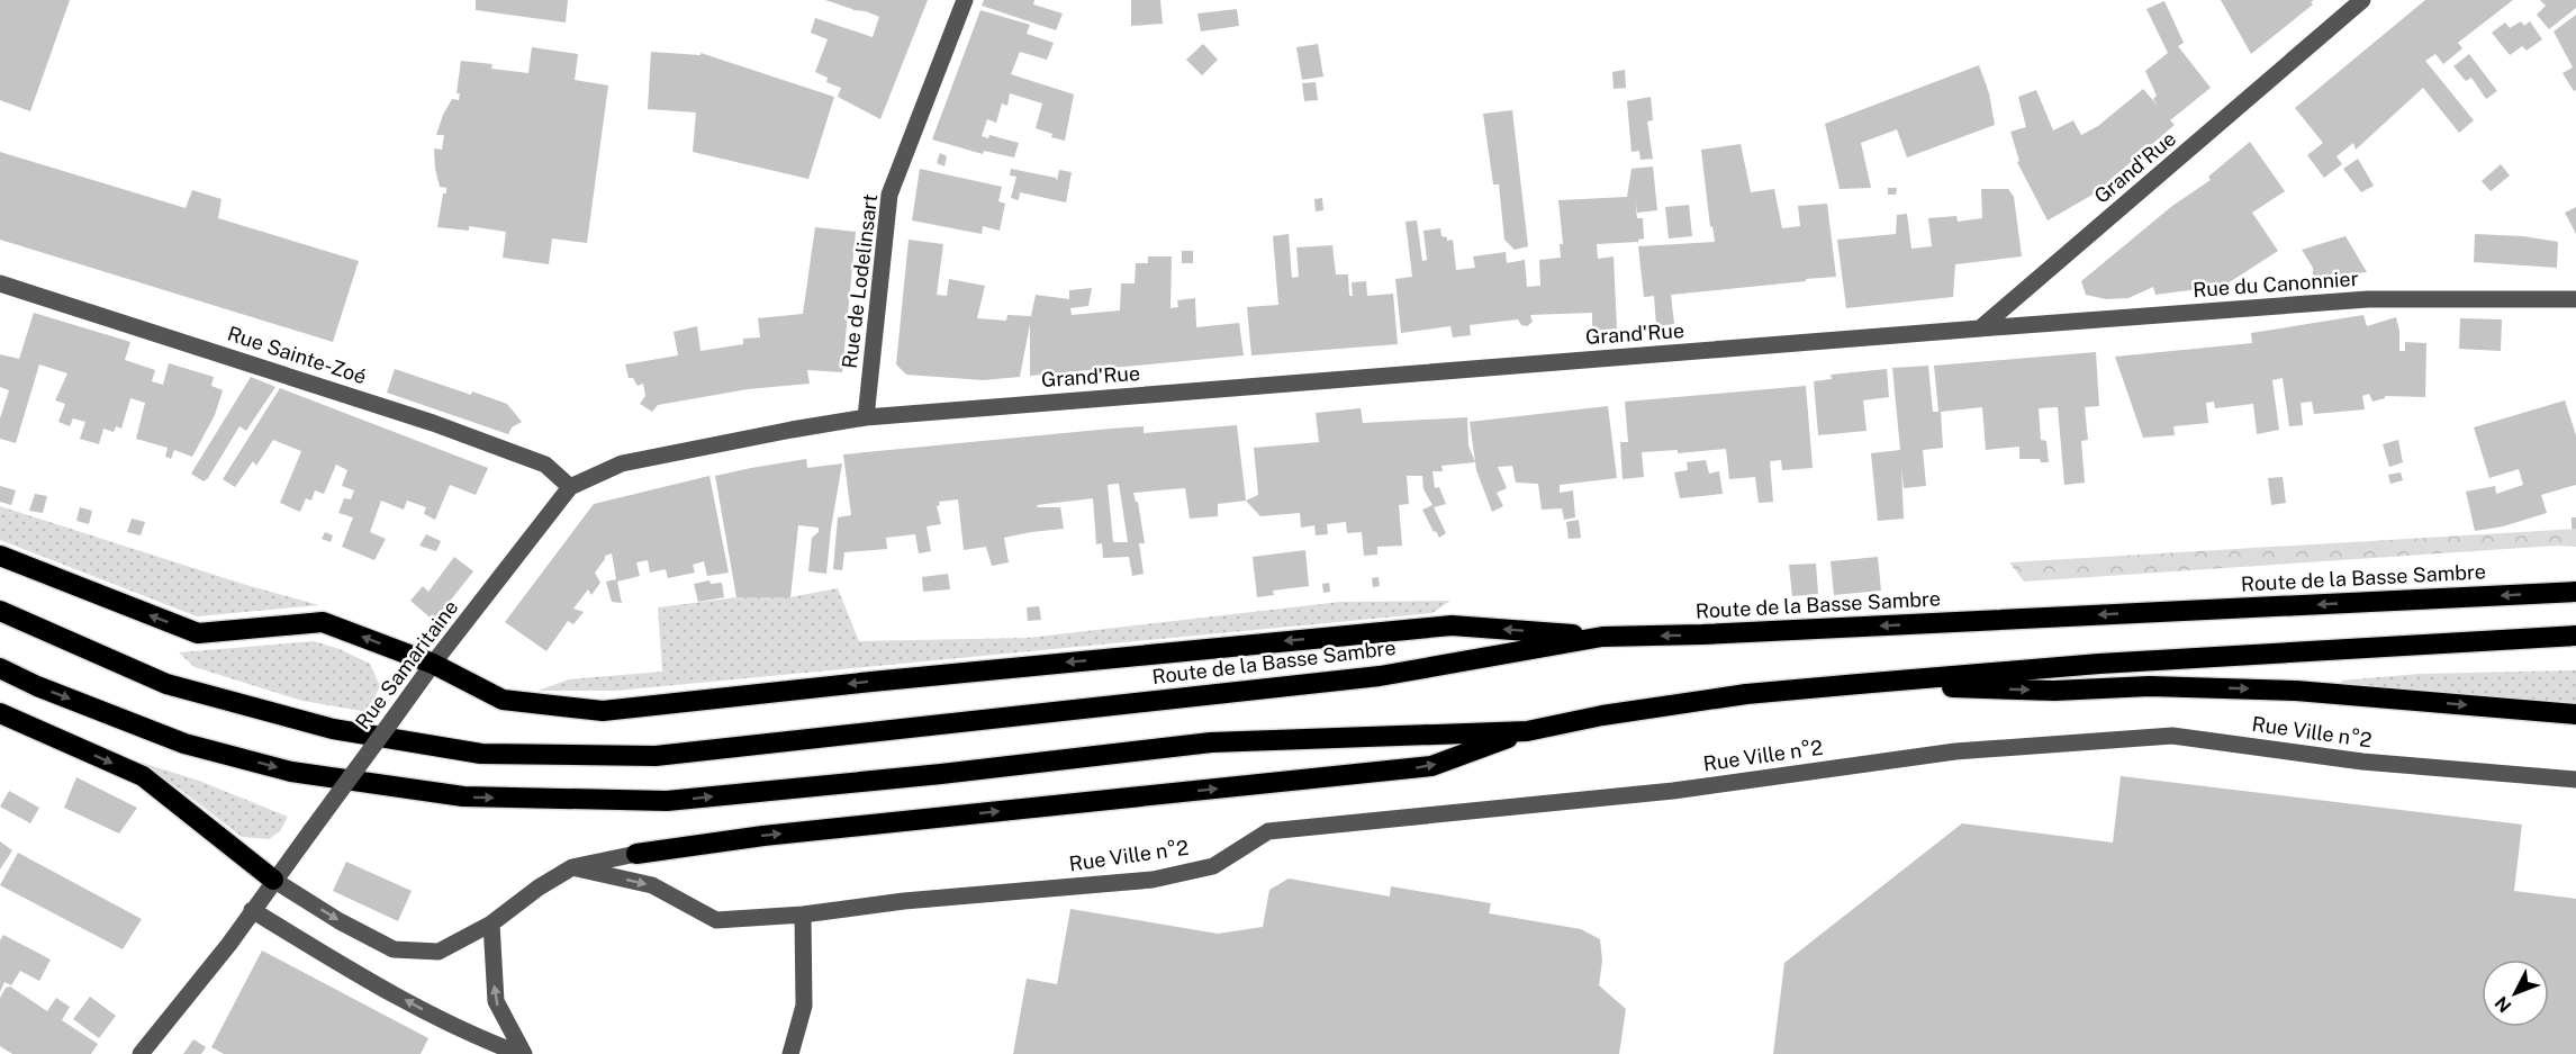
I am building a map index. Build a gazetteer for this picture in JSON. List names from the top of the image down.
{
  "streets": {
    "highway": ["Route de la Basse Sambre"],
    "street": [
      "Grand'Rue",
      "Rue de Lodelinsart",
      "Rue du Canonnier",
      "Rue Sainte-Zoé",
      "Rue Samaritaine",
      "Rue Ville n°2"
    ]
  },
  "crossings": [
    ["Grand'Rue", "Rue de Lodelinsart"],
    ["Grand'Rue", "Rue du Canonnier"],
    ["Grand'Rue", "Rue Samaritaine"],
    ["Rue Sainte-Zoé", "Rue Samaritaine"]
  ],
  "north": "bottom left"
}
